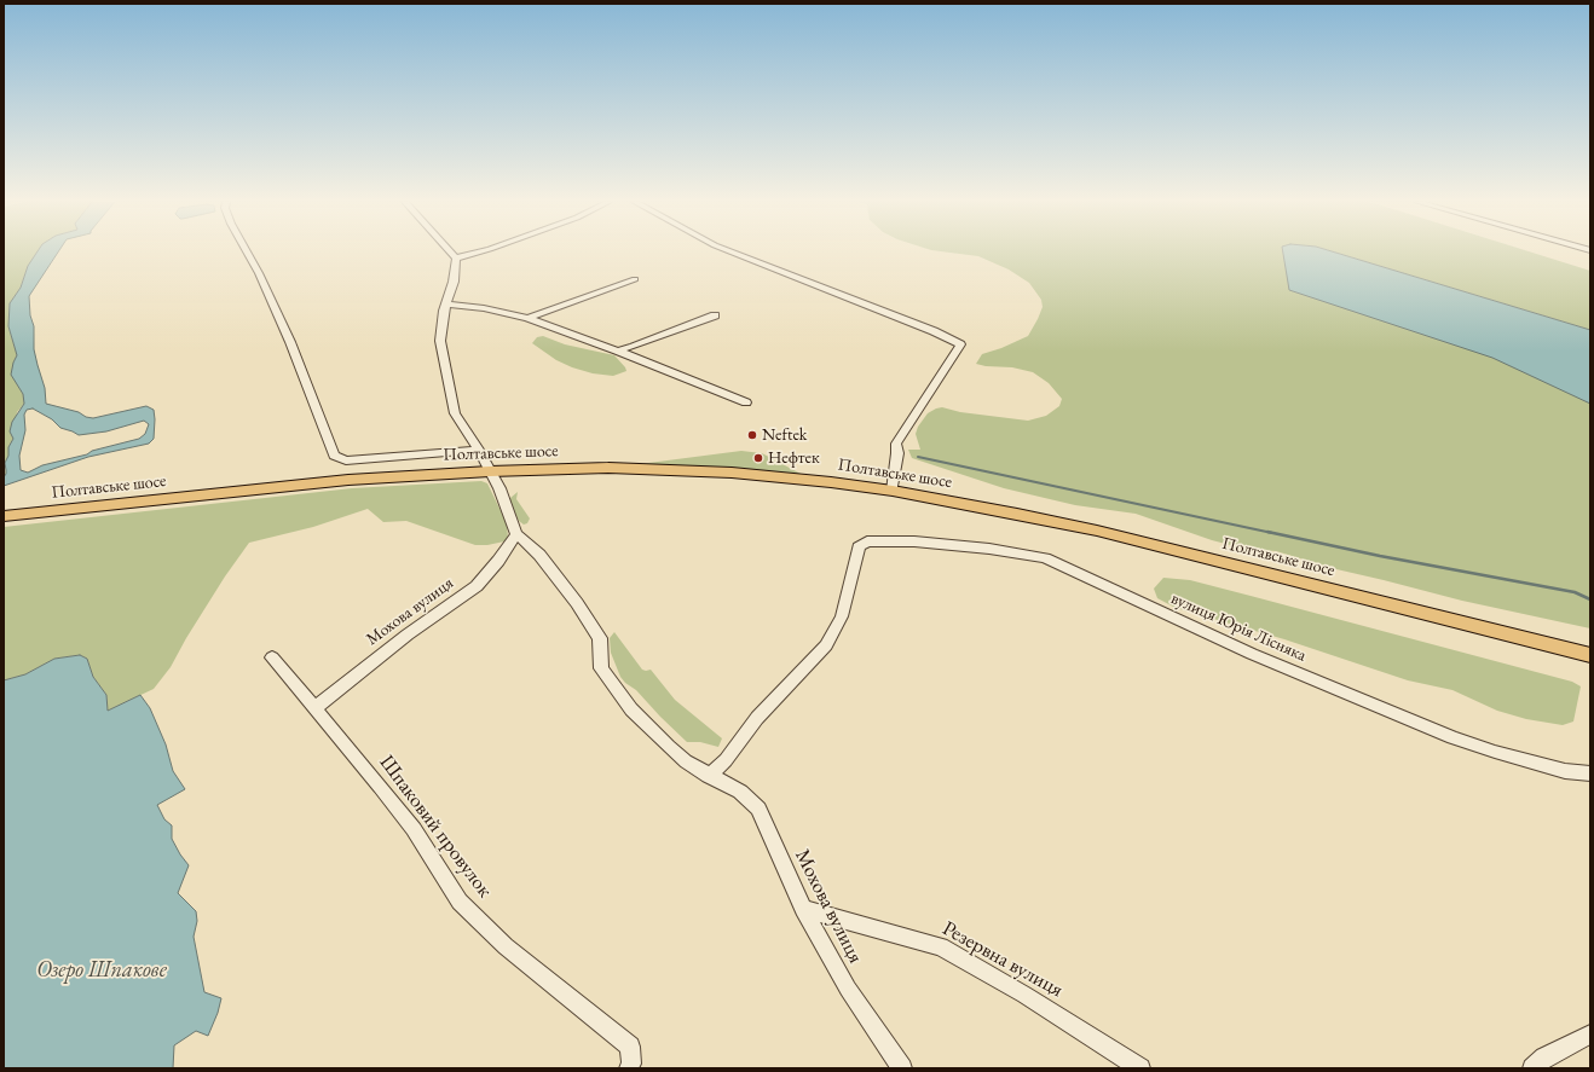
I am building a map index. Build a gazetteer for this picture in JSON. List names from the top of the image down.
{
  "streets": {
    "main road": ["Полтавське шосе"],
    "street": [
      "Мохова вулиця",
      "вулиця Юрія Лісняка",
      "Шпаковий провулок",
      "Резервна вулиця"
    ]
  },
  "crossings": [
    ["Полтавське шосе", "Мохова вулиця"],
    ["Мохова вулиця", "вулиця Юрія Лісняка"],
    ["Мохова вулиця", "Шпаковий провулок"],
    ["Мохова вулиця", "Резервна вулиця"]
  ],
  "water": ["Озеро Шпакове"],
  "places": ["Neftek", "Нефтек"]
}
